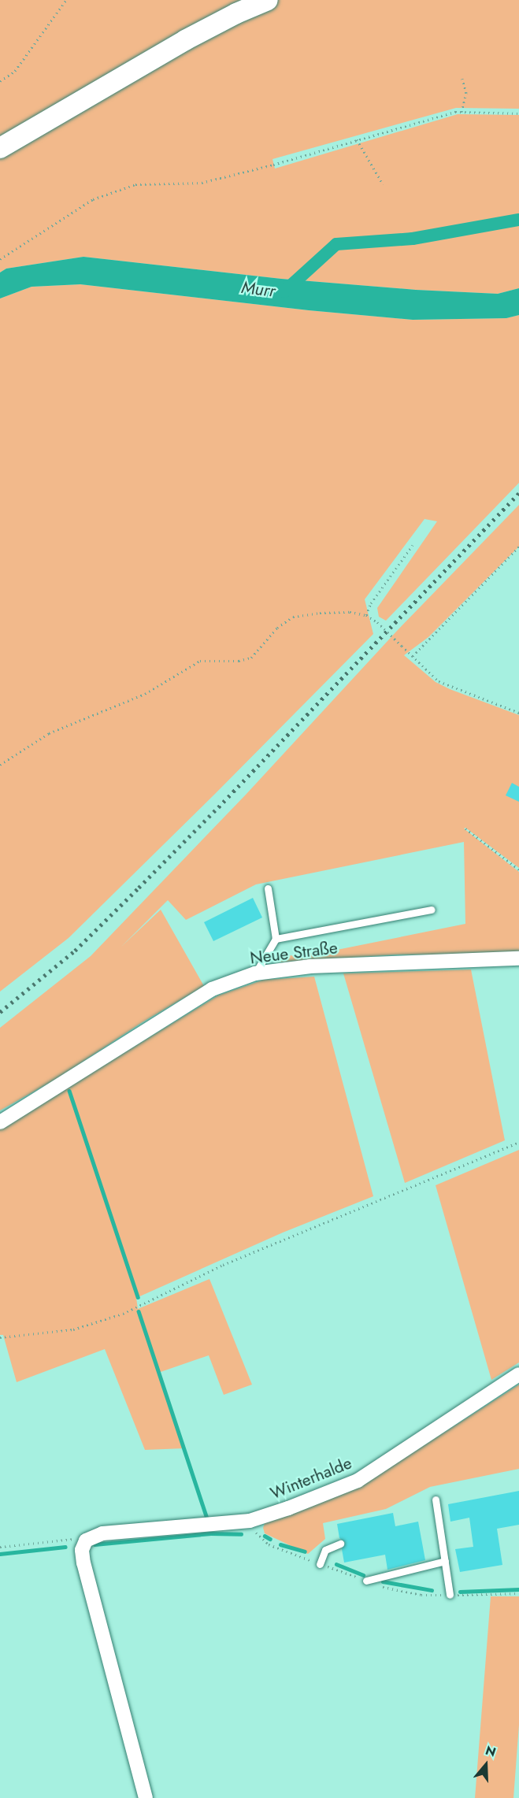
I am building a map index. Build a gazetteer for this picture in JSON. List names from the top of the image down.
{
  "streets": {
    "street": ["Neue Straße", "Winterhalde"]
  },
  "water": ["Murr"],
  "north": "top"
}
